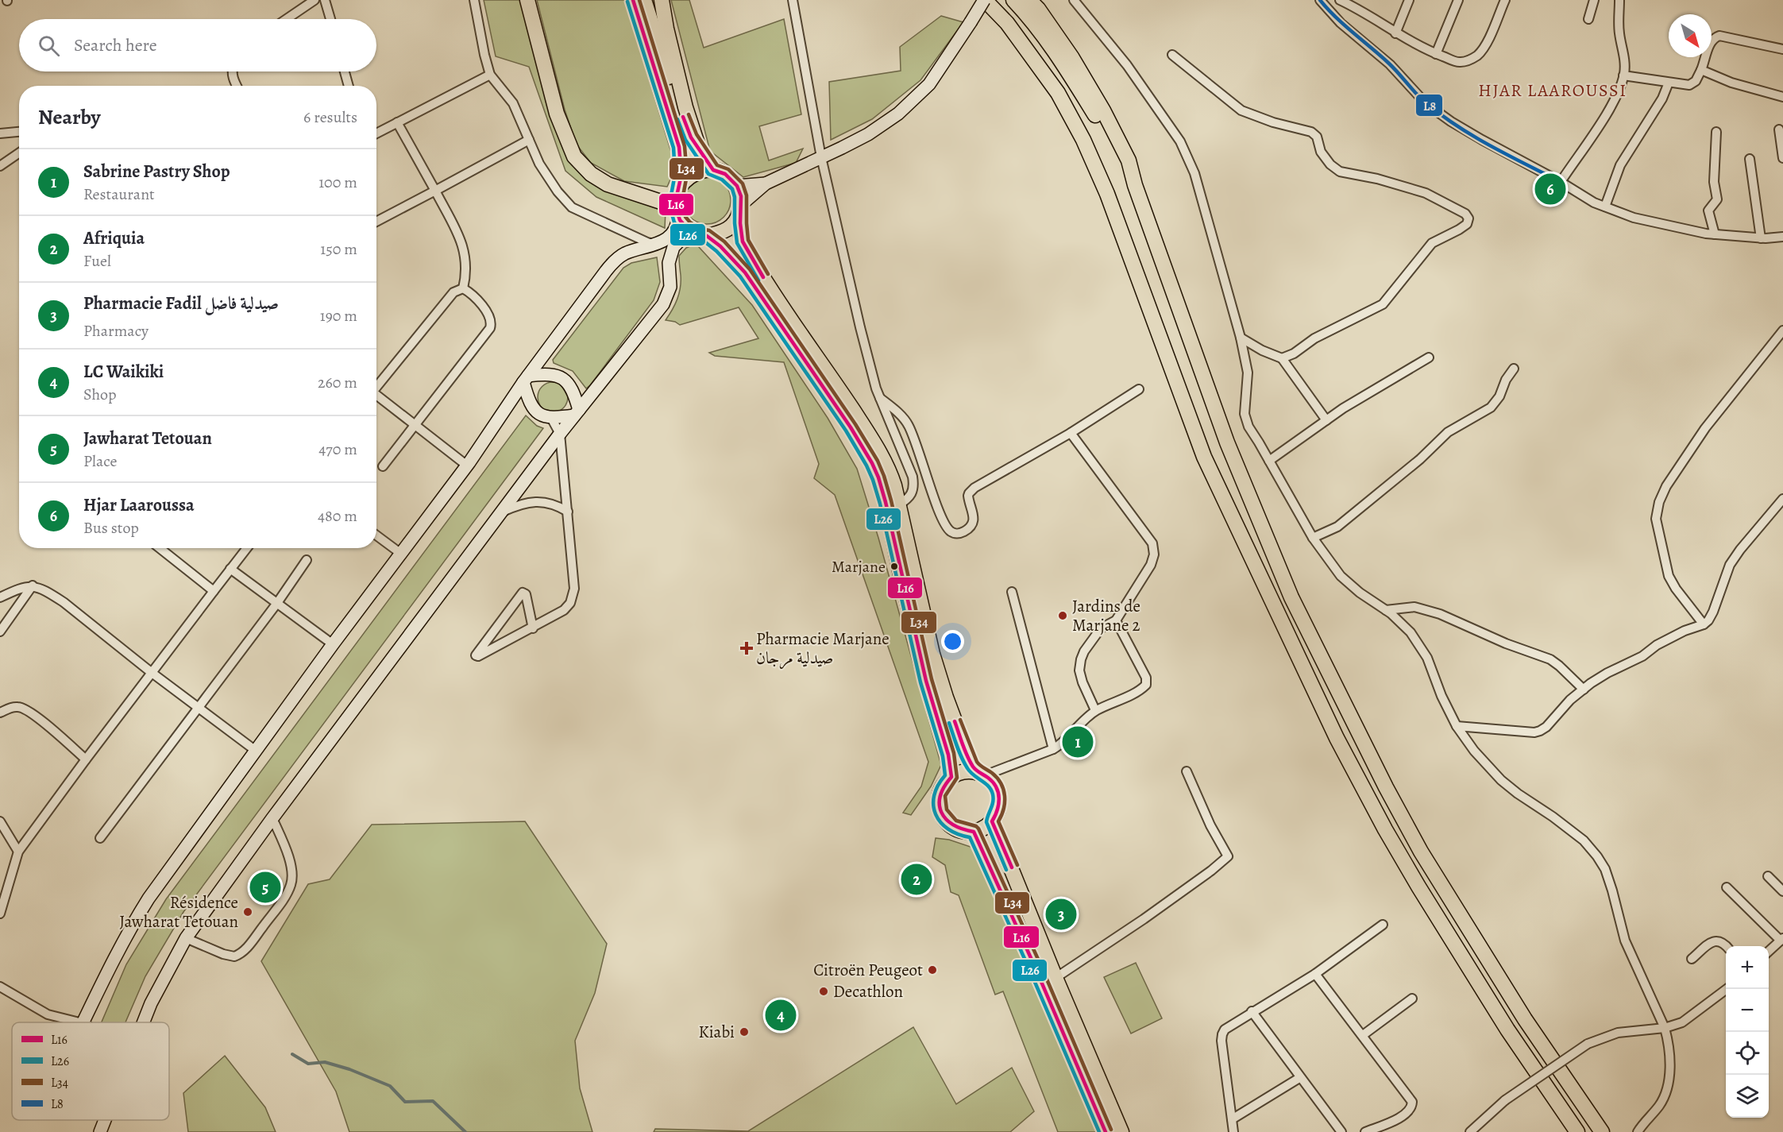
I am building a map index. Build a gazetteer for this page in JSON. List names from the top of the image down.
{
  "districts": ["HJAR LAAROUSSI"],
  "places": {
    "other": [
      "Marjane",
      "Jardins de Marjane 2",
      "Résidence Jawharat Tetouan",
      "Citroën Peugeot",
      "Decathlon",
      "Kiabi"
    ],
    "health": ["Pharmacie Marjane صيدلية مرجان"]
  },
  "lines": [
    "transit line L16",
    "transit line L34",
    "transit line L8",
    "transit line L26"
  ],
  "legend": [
    "L16",
    "L26",
    "L34",
    "L8"
  ],
  "north": "bottom right",
  "page": {
    "search": "Search here",
    "heading": ["Nearby", "6 results"],
    "list": [
      {
        "mark": "1",
        "name": "Sabrine Pastry Shop",
        "note": "Restaurant",
        "value": "100 m"
      },
      {
        "mark": "2",
        "name": "Afriquia",
        "note": "Fuel",
        "value": "150 m"
      },
      {
        "mark": "3",
        "name": "Pharmacie Fadil صيدلية فاضل",
        "note": "Pharmacy",
        "value": "190 m"
      },
      {
        "mark": "4",
        "name": "LC Waikiki",
        "note": "Shop",
        "value": "260 m"
      },
      {
        "mark": "5",
        "name": "Jawharat Tetouan",
        "note": "Place",
        "value": "470 m"
      },
      {
        "mark": "6",
        "name": "Hjar Laaroussa",
        "note": "Bus stop",
        "value": "480 m"
      }
    ],
    "pins": [
      "6",
      "1",
      "2",
      "5",
      "3",
      "4"
    ],
    "map_buttons": ["+", "−"]
  }
}
